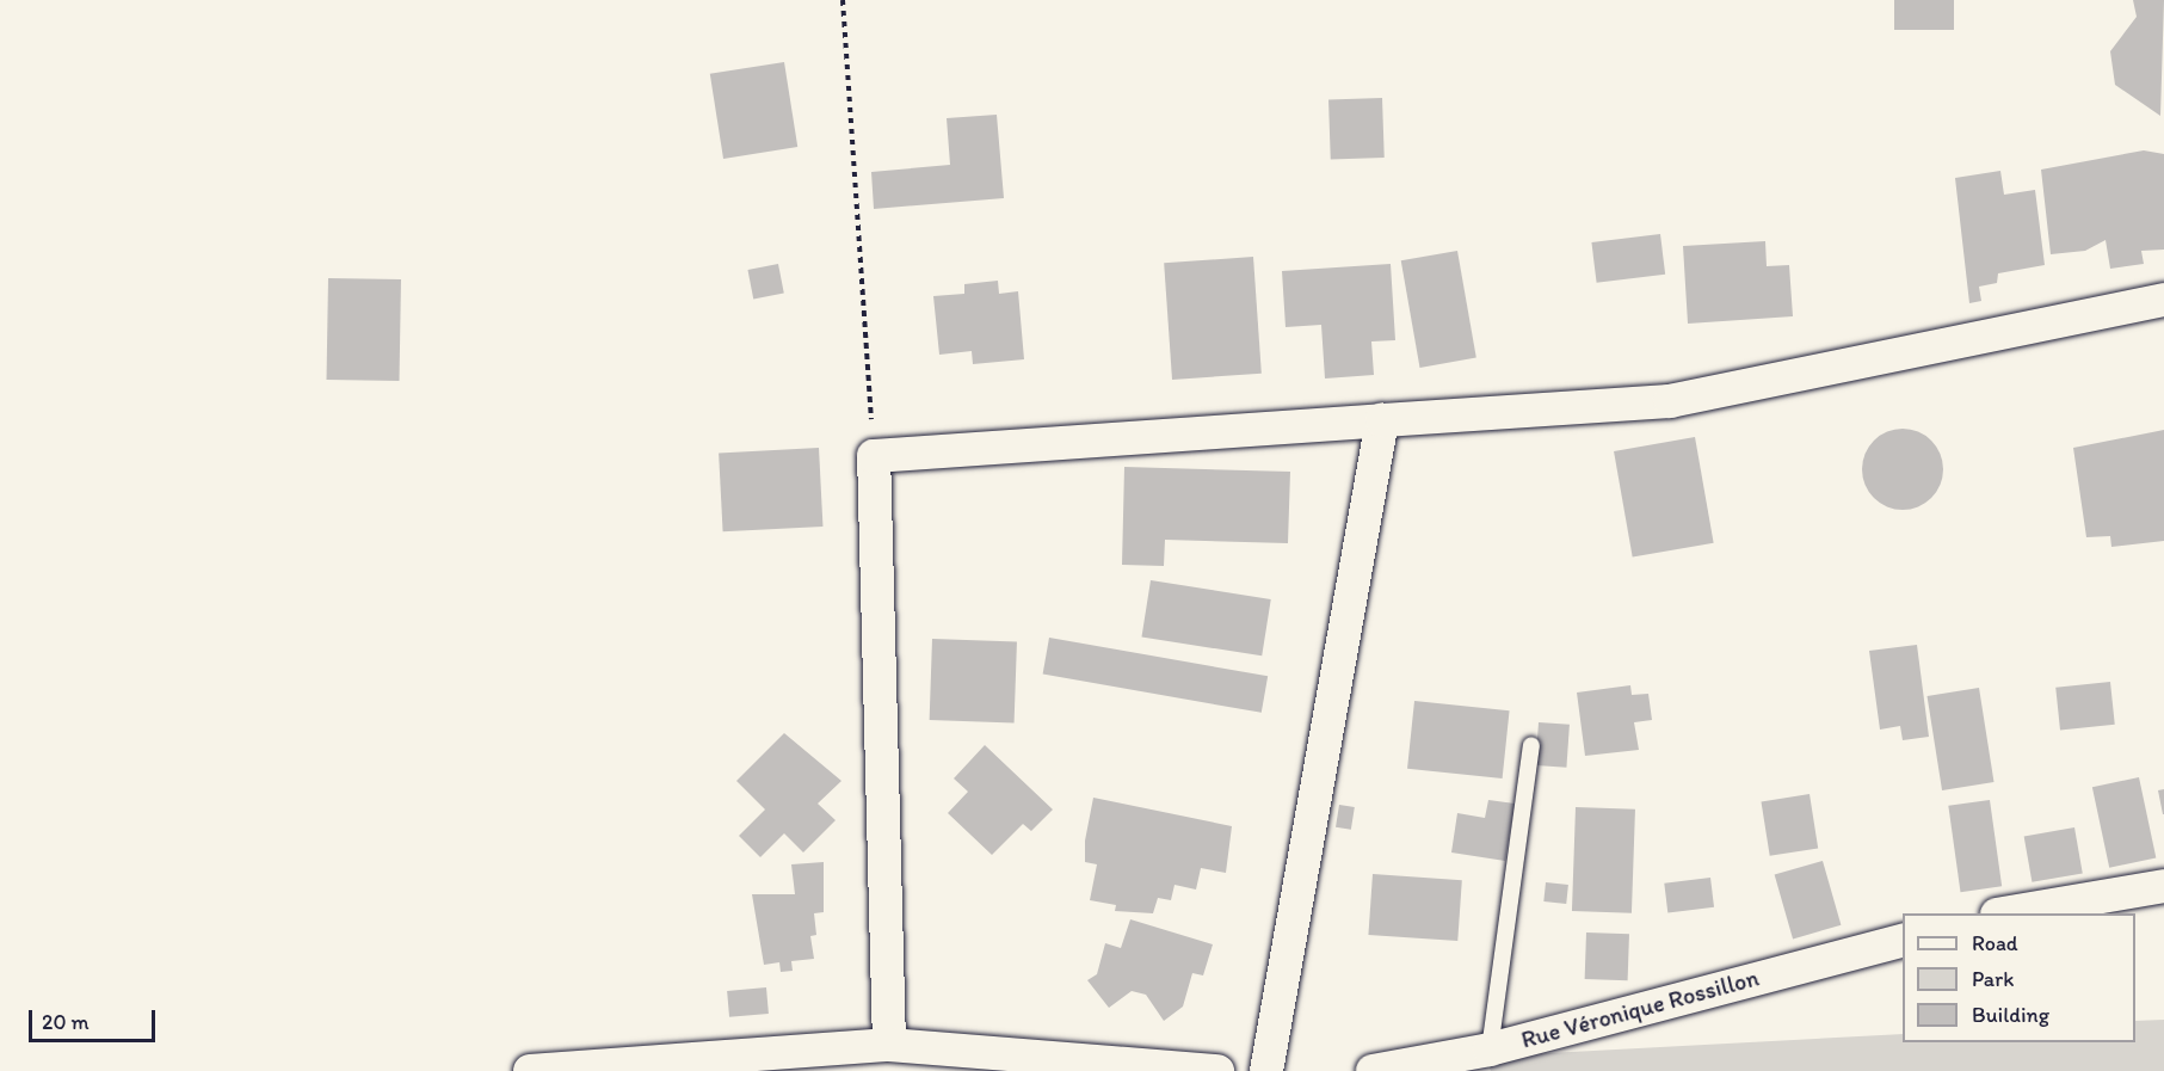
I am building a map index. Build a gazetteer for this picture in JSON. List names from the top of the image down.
{
  "streets": {
    "street": ["Rue Véronique Rossillon"]
  },
  "legend": ["Road", "Park", "Building"],
  "scale_bar": "20 m"
}
